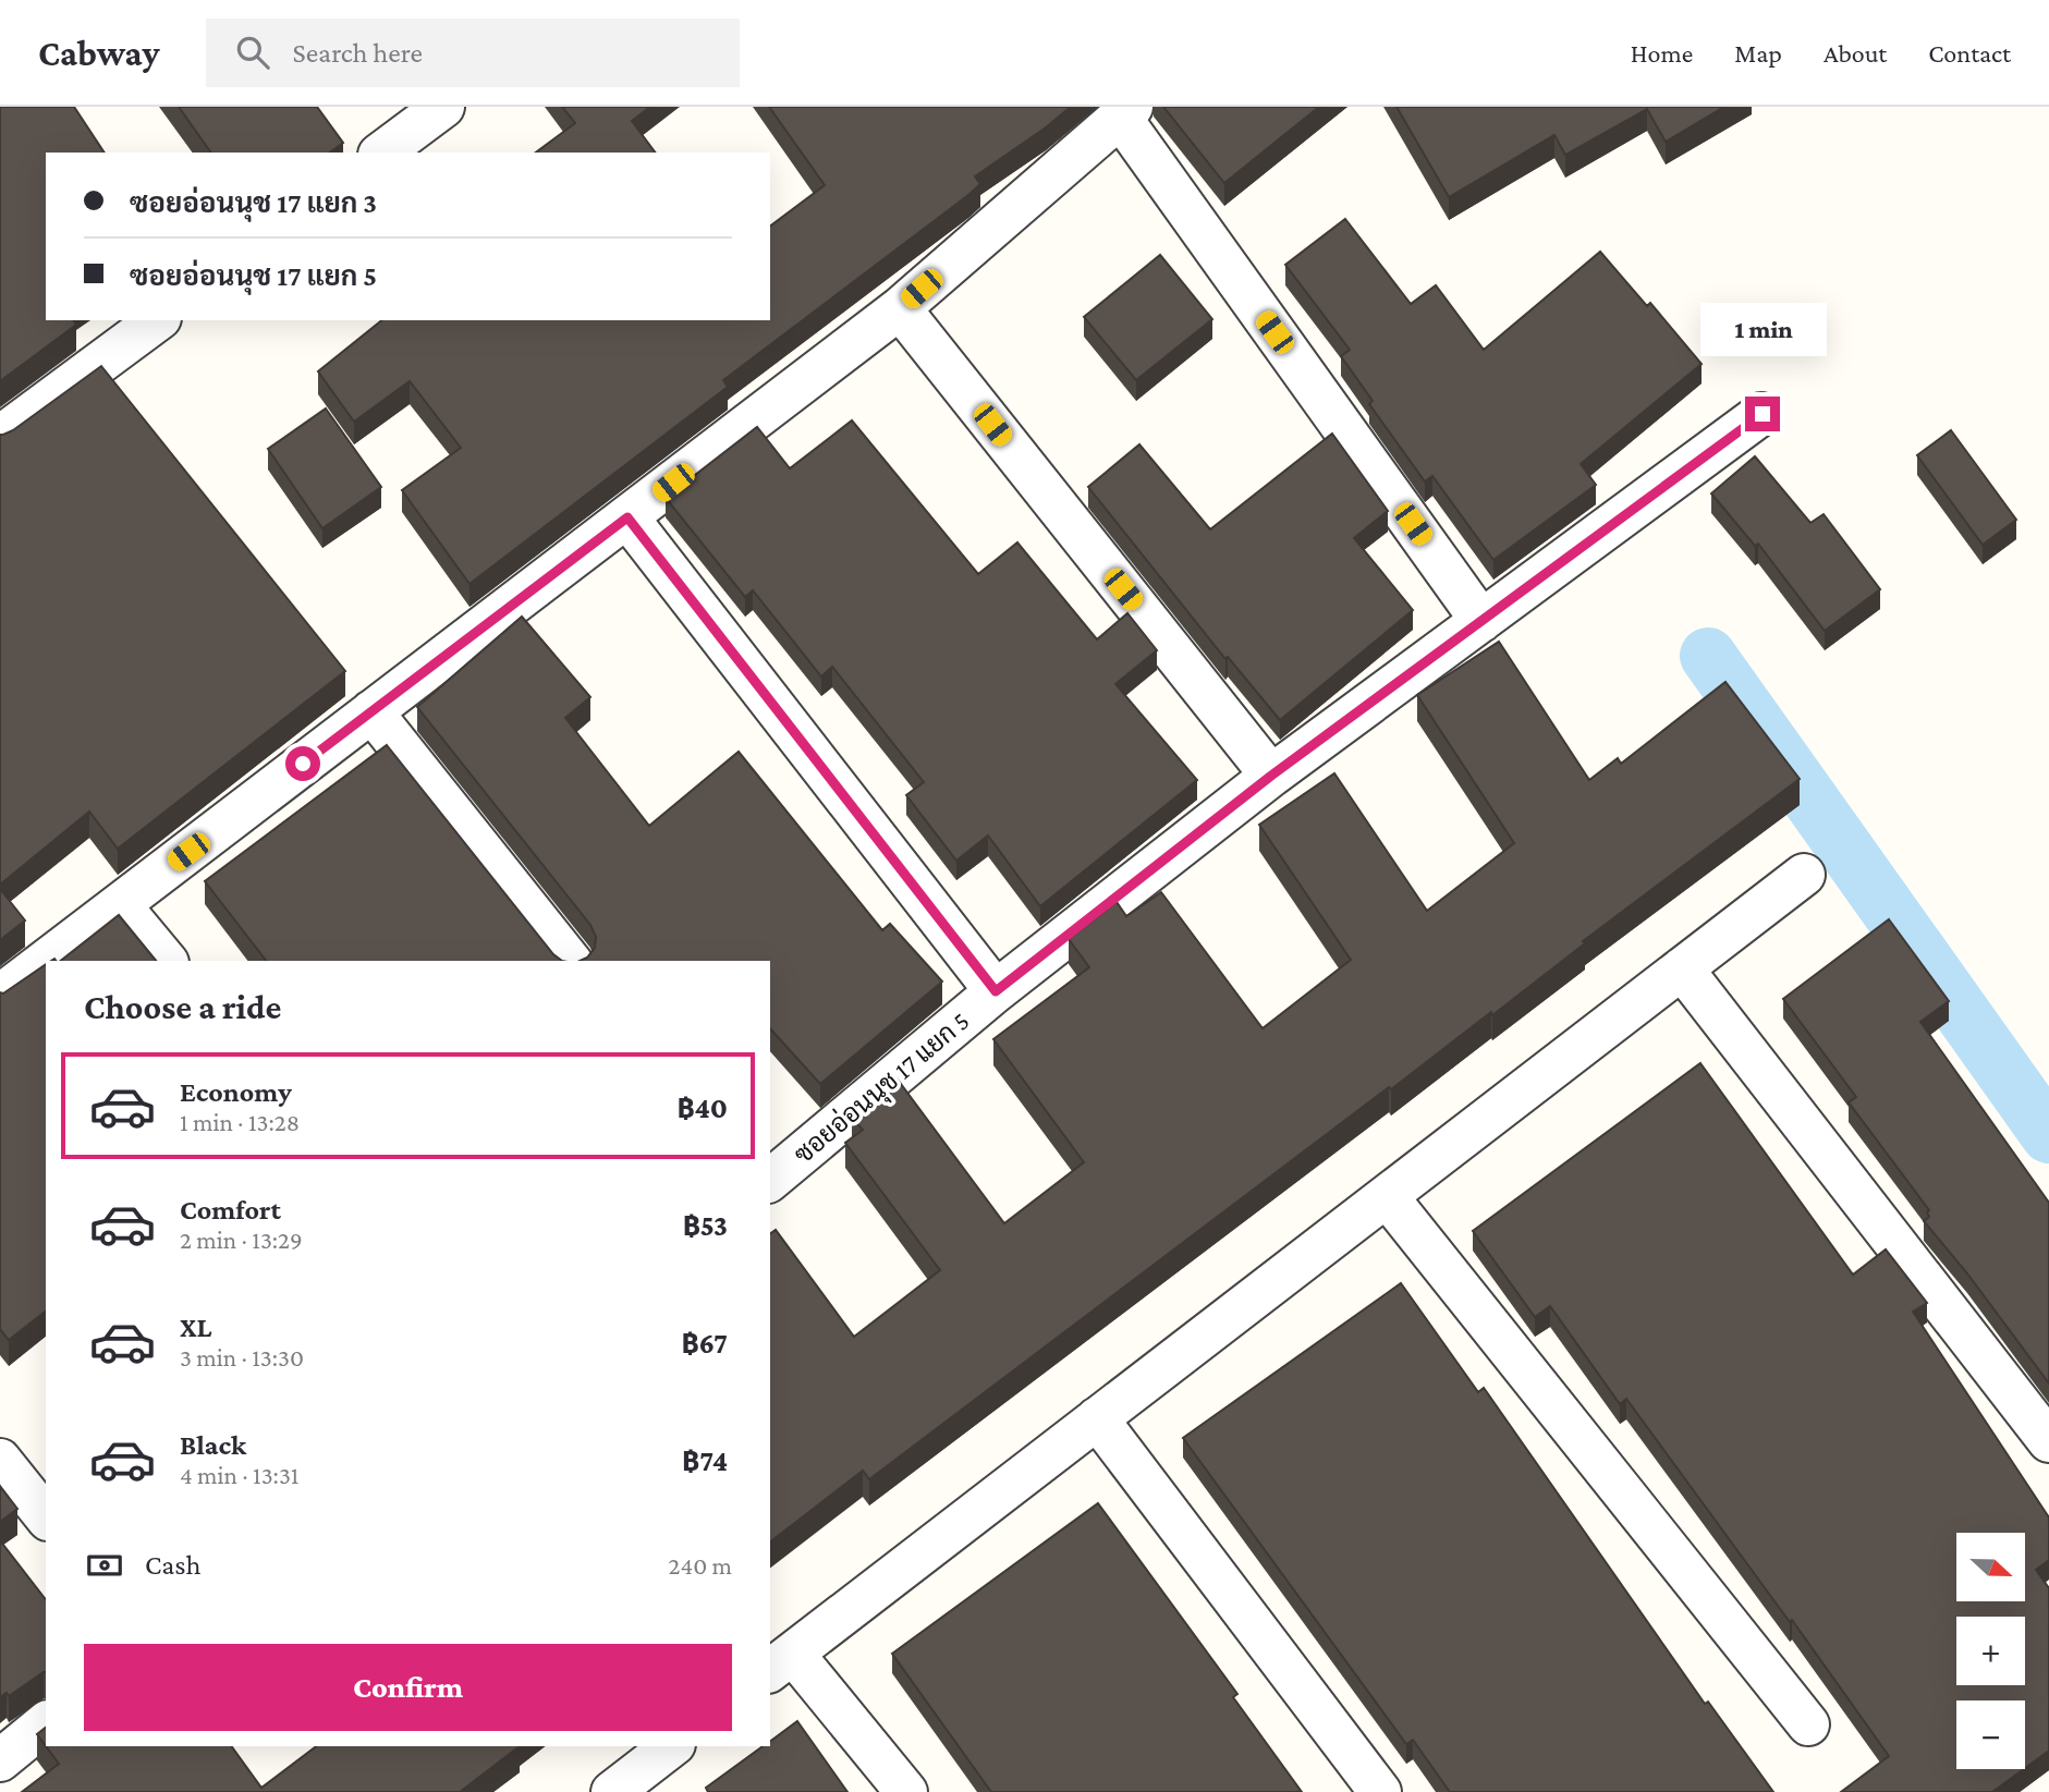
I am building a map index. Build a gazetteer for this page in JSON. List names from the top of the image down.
{
  "streets": {
    "street": ["ซอยอ่อนนุช 17 แยก 5"]
  },
  "north": "right",
  "page": {
    "header": "Cabway",
    "search": "Search here",
    "nav": [
      "Home",
      "Map",
      "About",
      "Contact"
    ],
    "banner": ["ซอยอ่อนนุช 17 แยก 3", "ซอยอ่อนนุช 17 แยก 5"],
    "bubble": "1 min",
    "heading": "Choose a ride",
    "list": [
      {
        "name": "Economy",
        "note": "1 min · 13:28",
        "value": "฿40"
      },
      {
        "name": "Comfort",
        "note": "2 min · 13:29",
        "value": "฿53"
      },
      {
        "name": "XL",
        "note": "3 min · 13:30",
        "value": "฿67"
      },
      {
        "name": "Black",
        "note": "4 min · 13:31",
        "value": "฿74"
      }
    ],
    "pay": ["Cash", "240 m"],
    "map_buttons": ["+", "−"],
    "buttons": "Confirm"
  }
}
